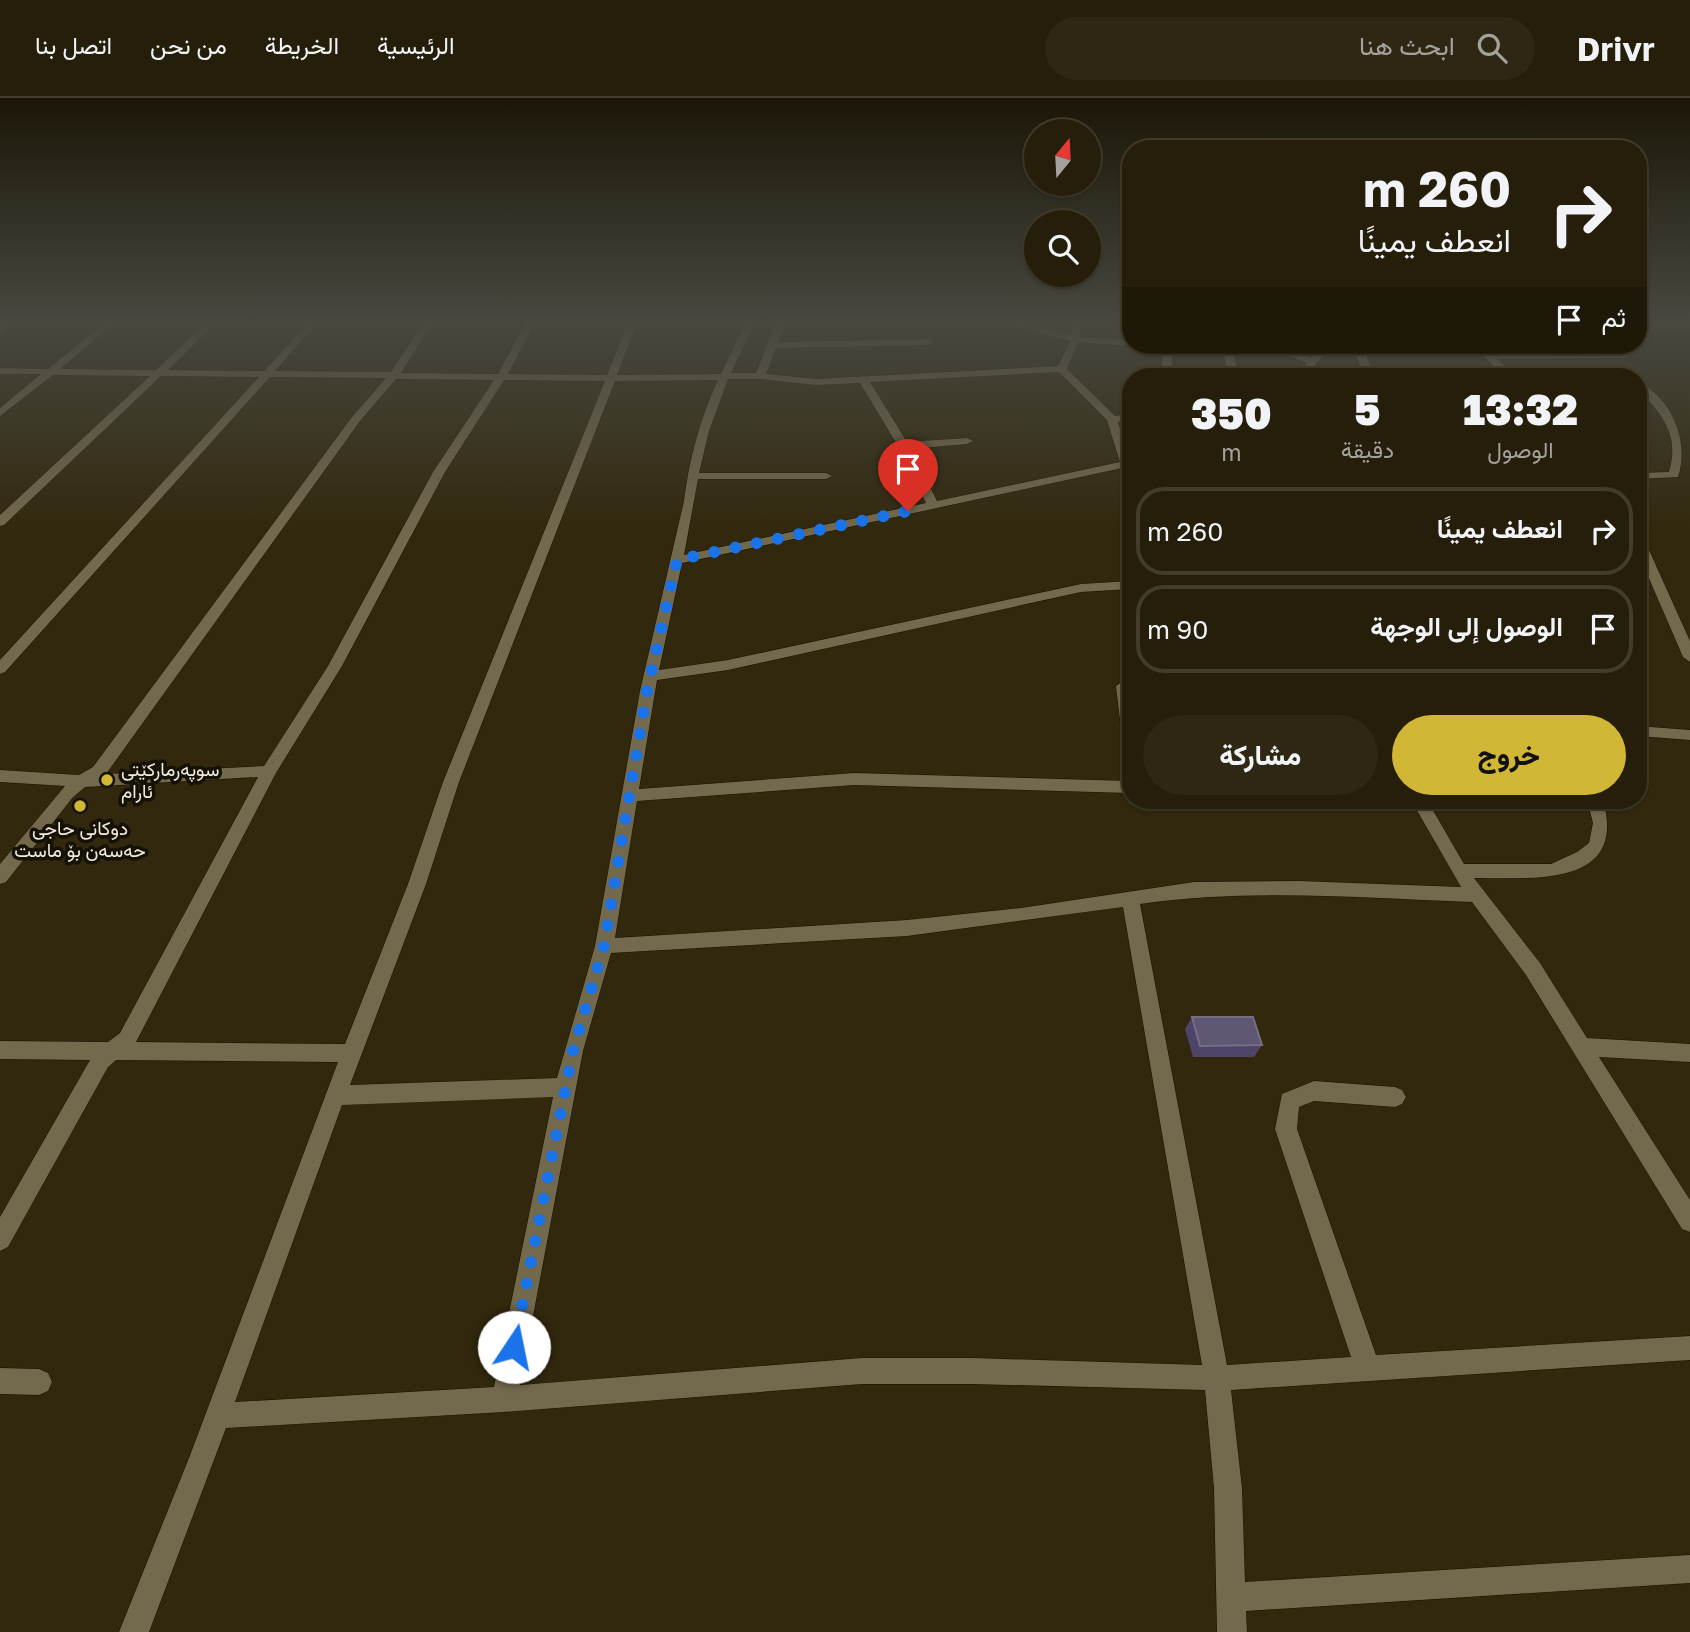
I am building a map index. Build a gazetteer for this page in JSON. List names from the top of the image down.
{
  "places": ["سوپەرمارکێتی ئارام", "دوکانی حاجی حەسەن بۆ ماست"],
  "north": "top",
  "page": {
    "header": "Drivr",
    "search": "ابحث هنا",
    "nav": [
      "الرئيسية",
      "الخريطة",
      "من نحن",
      "اتصل بنا"
    ],
    "turn": ["260 m", "انعطف يمينًا"],
    "then": "ثم",
    "eta": [
      "13:32",
      "الوصول",
      "5",
      "دقيقة",
      "350",
      "m"
    ],
    "list": [
      {
        "name": "انعطف يمينًا",
        "value": "260 m"
      },
      {
        "name": "الوصول إلى الوجهة",
        "value": "90 m"
      }
    ],
    "buttons": ["خروج", "مشاركة"]
  }
}
